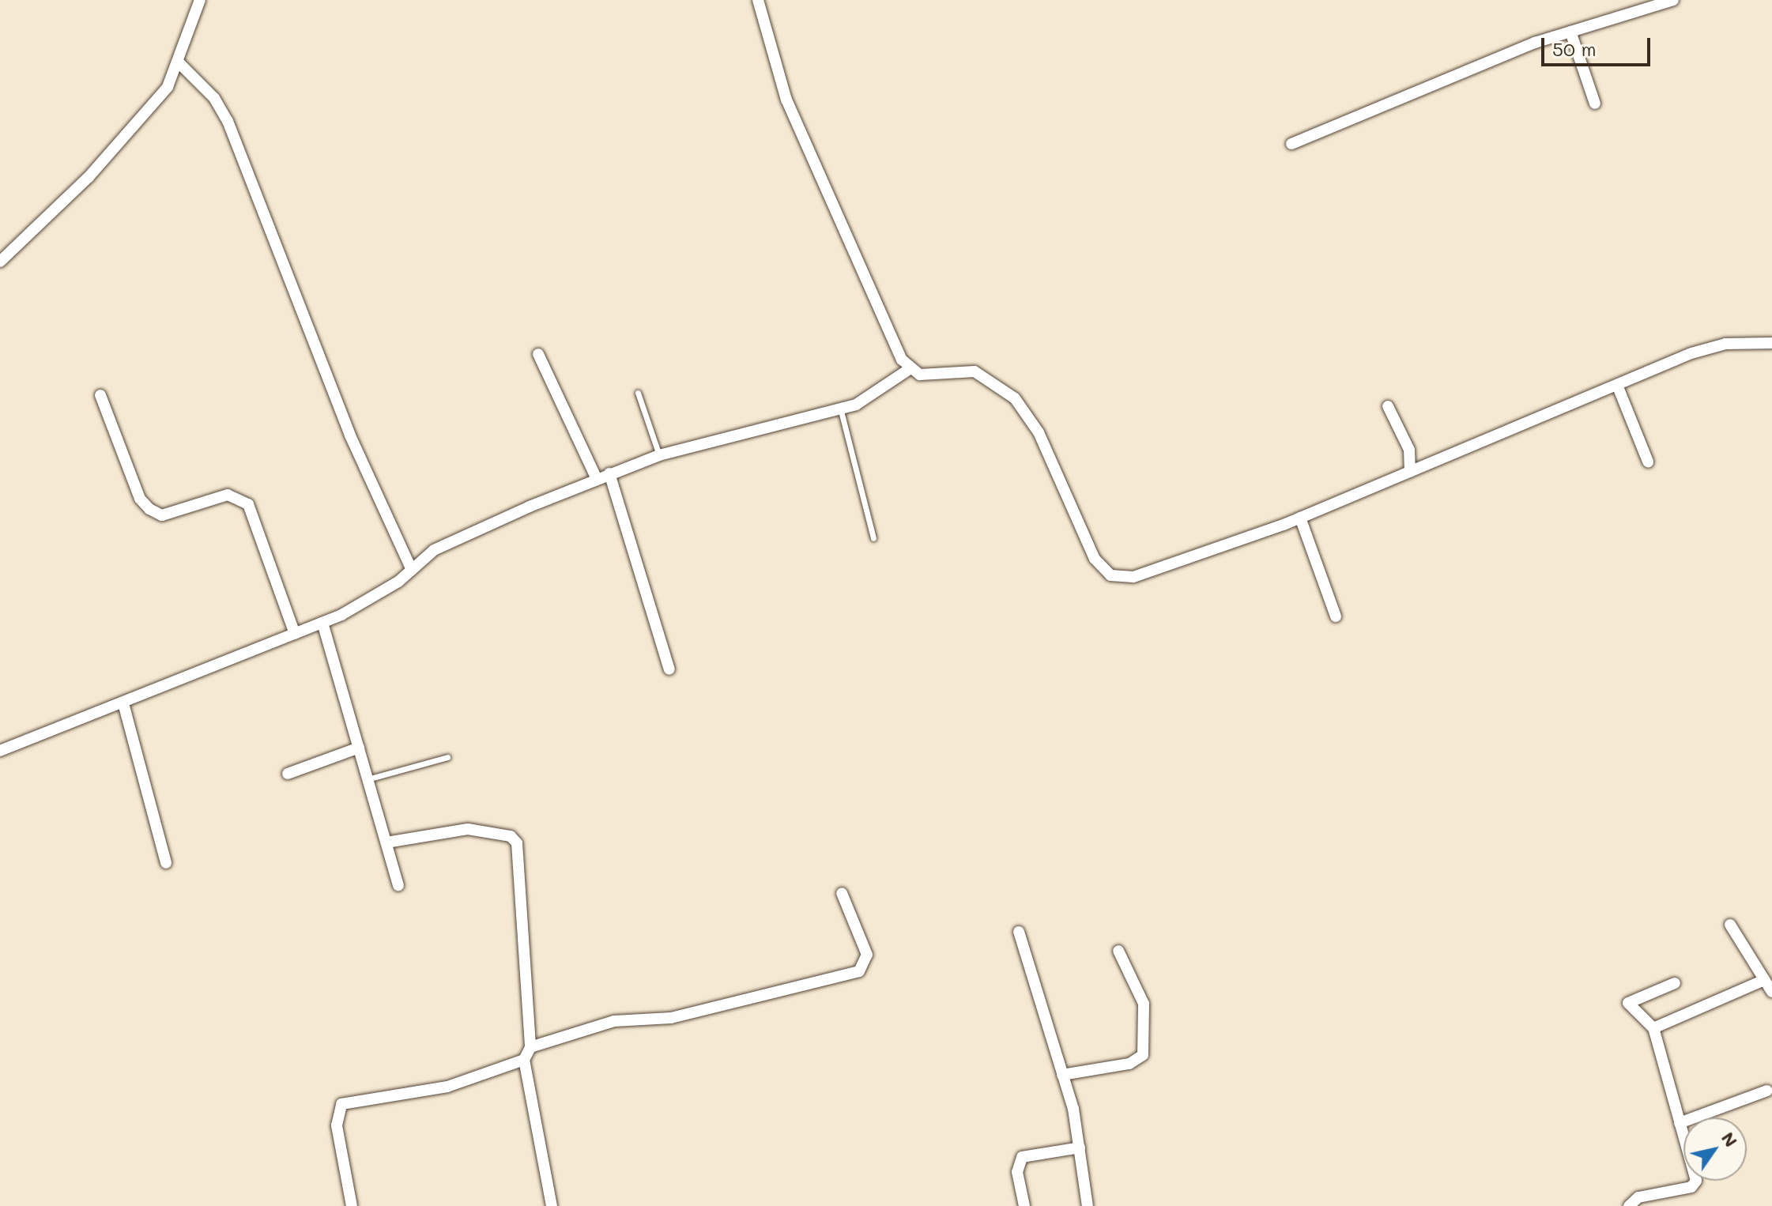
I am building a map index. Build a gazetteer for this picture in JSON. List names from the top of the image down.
{
  "scale_bar": "50 m",
  "north": "top right"
}
